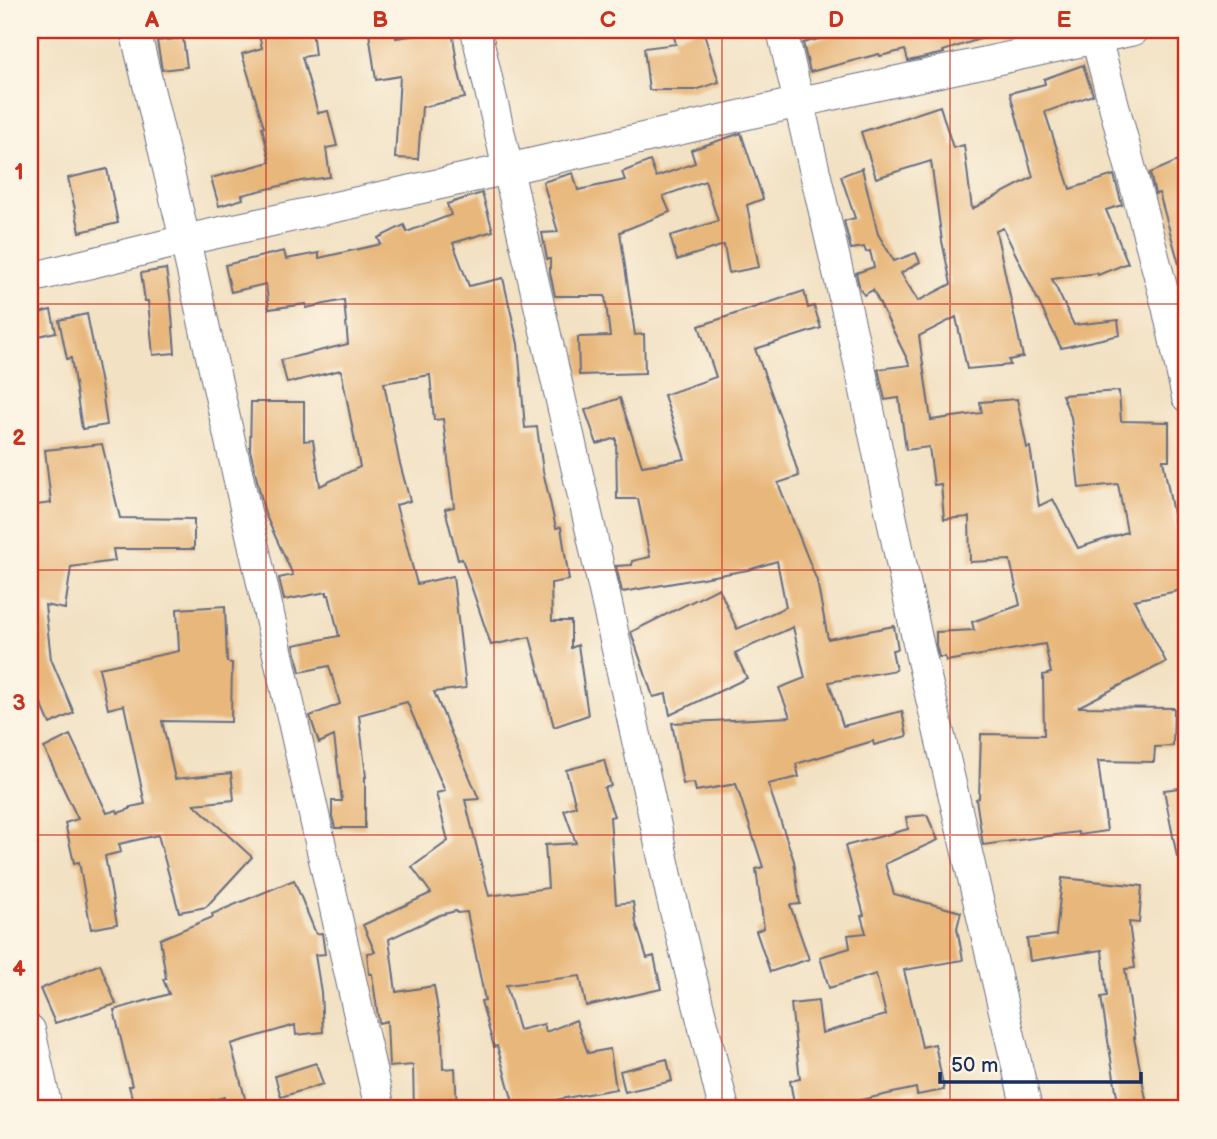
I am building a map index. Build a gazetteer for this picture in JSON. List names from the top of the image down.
{
  "scale_bar": "50 m",
  "grid": {
    "columns": [
      "A",
      "B",
      "C",
      "D",
      "E"
    ],
    "rows": [
      "1",
      "2",
      "3",
      "4"
    ]
  }
}
